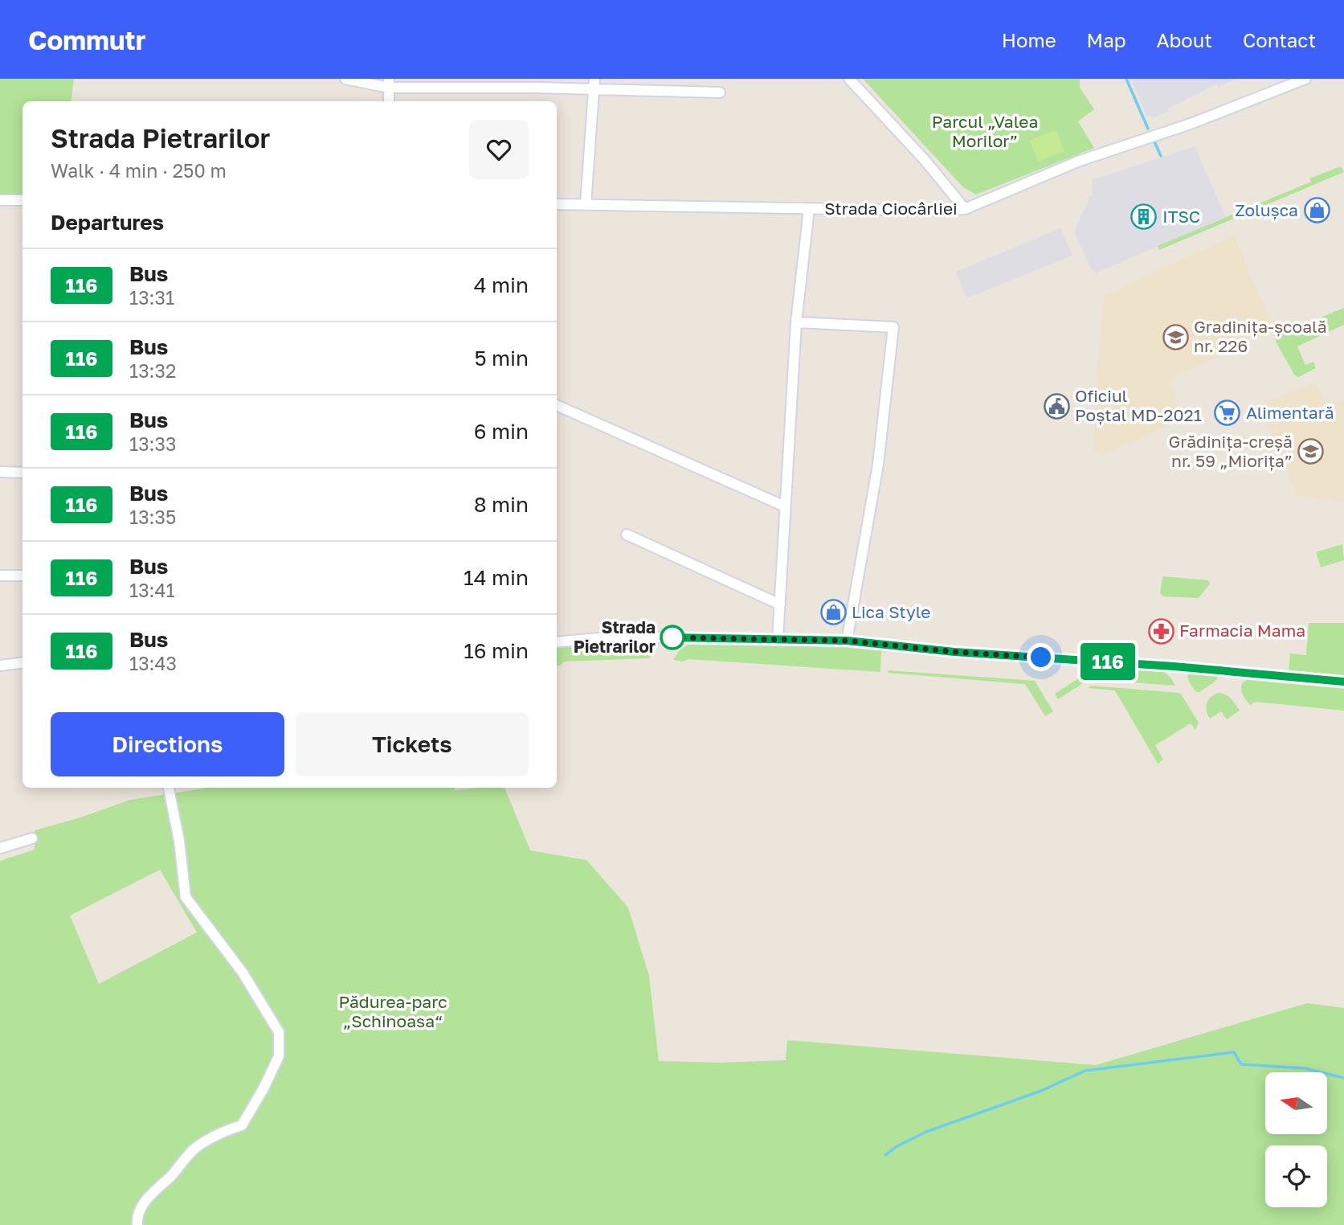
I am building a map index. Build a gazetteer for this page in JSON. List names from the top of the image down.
{
  "streets": {
    "street": ["Strada Ciocârliei"]
  },
  "parks": ["Parcul „Valea Morilor”", "Pădurea-parc „Schinoasa“"],
  "places": {
    "shop": ["Zolușca", "Lica Style"],
    "building": ["ITSC"],
    "school or university": ["Gradinița-școală nr. 226", "Grădinița-creșă nr. 59 „Miorița”"],
    "public building": ["Oficiul Poștal MD-2021"],
    "supermarket": ["Alimentară"],
    "pharmacy": ["Farmacia Mama"],
    "other": ["Strada Pietrarilor"]
  },
  "lines": ["bus line 116"],
  "north": "left",
  "page": {
    "header": "Commutr",
    "nav": [
      "Home",
      "Map",
      "About",
      "Contact"
    ],
    "on_map": "116",
    "heading": [
      ["Strada Pietrarilor", "Walk · 4 min · 250 m"],
      "Departures"
    ],
    "list": [
      {
        "mark": "116",
        "name": "Bus",
        "note": "13:31",
        "value": "4 min"
      },
      {
        "mark": "116",
        "name": "Bus",
        "note": "13:32",
        "value": "5 min"
      },
      {
        "mark": "116",
        "name": "Bus",
        "note": "13:33",
        "value": "6 min"
      },
      {
        "mark": "116",
        "name": "Bus",
        "note": "13:35",
        "value": "8 min"
      },
      {
        "mark": "116",
        "name": "Bus",
        "note": "13:41",
        "value": "14 min"
      },
      {
        "mark": "116",
        "name": "Bus",
        "note": "13:43",
        "value": "16 min"
      }
    ],
    "buttons": ["Directions", "Tickets"]
  }
}
